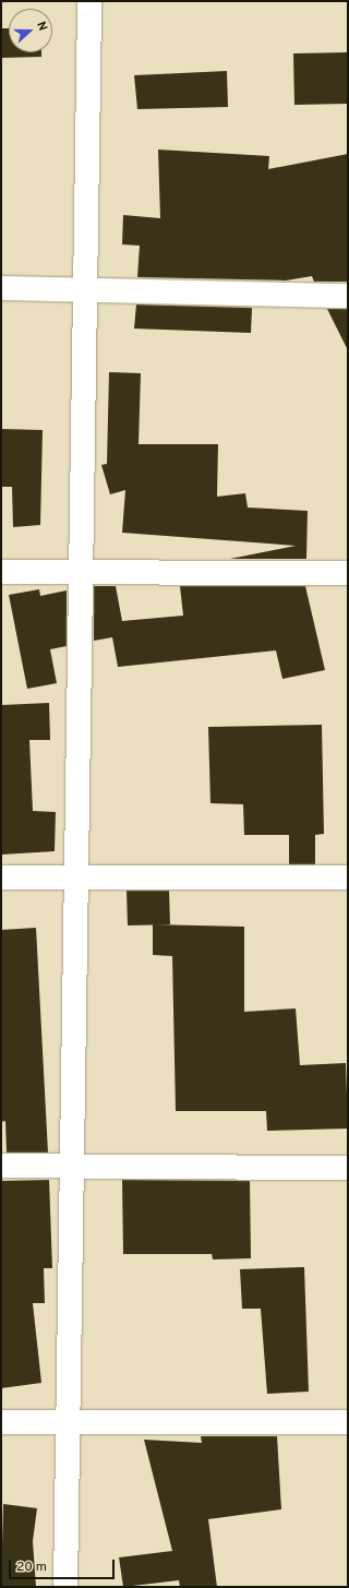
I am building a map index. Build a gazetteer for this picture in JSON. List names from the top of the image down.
{
  "scale_bar": "20 m",
  "north": "right"
}
